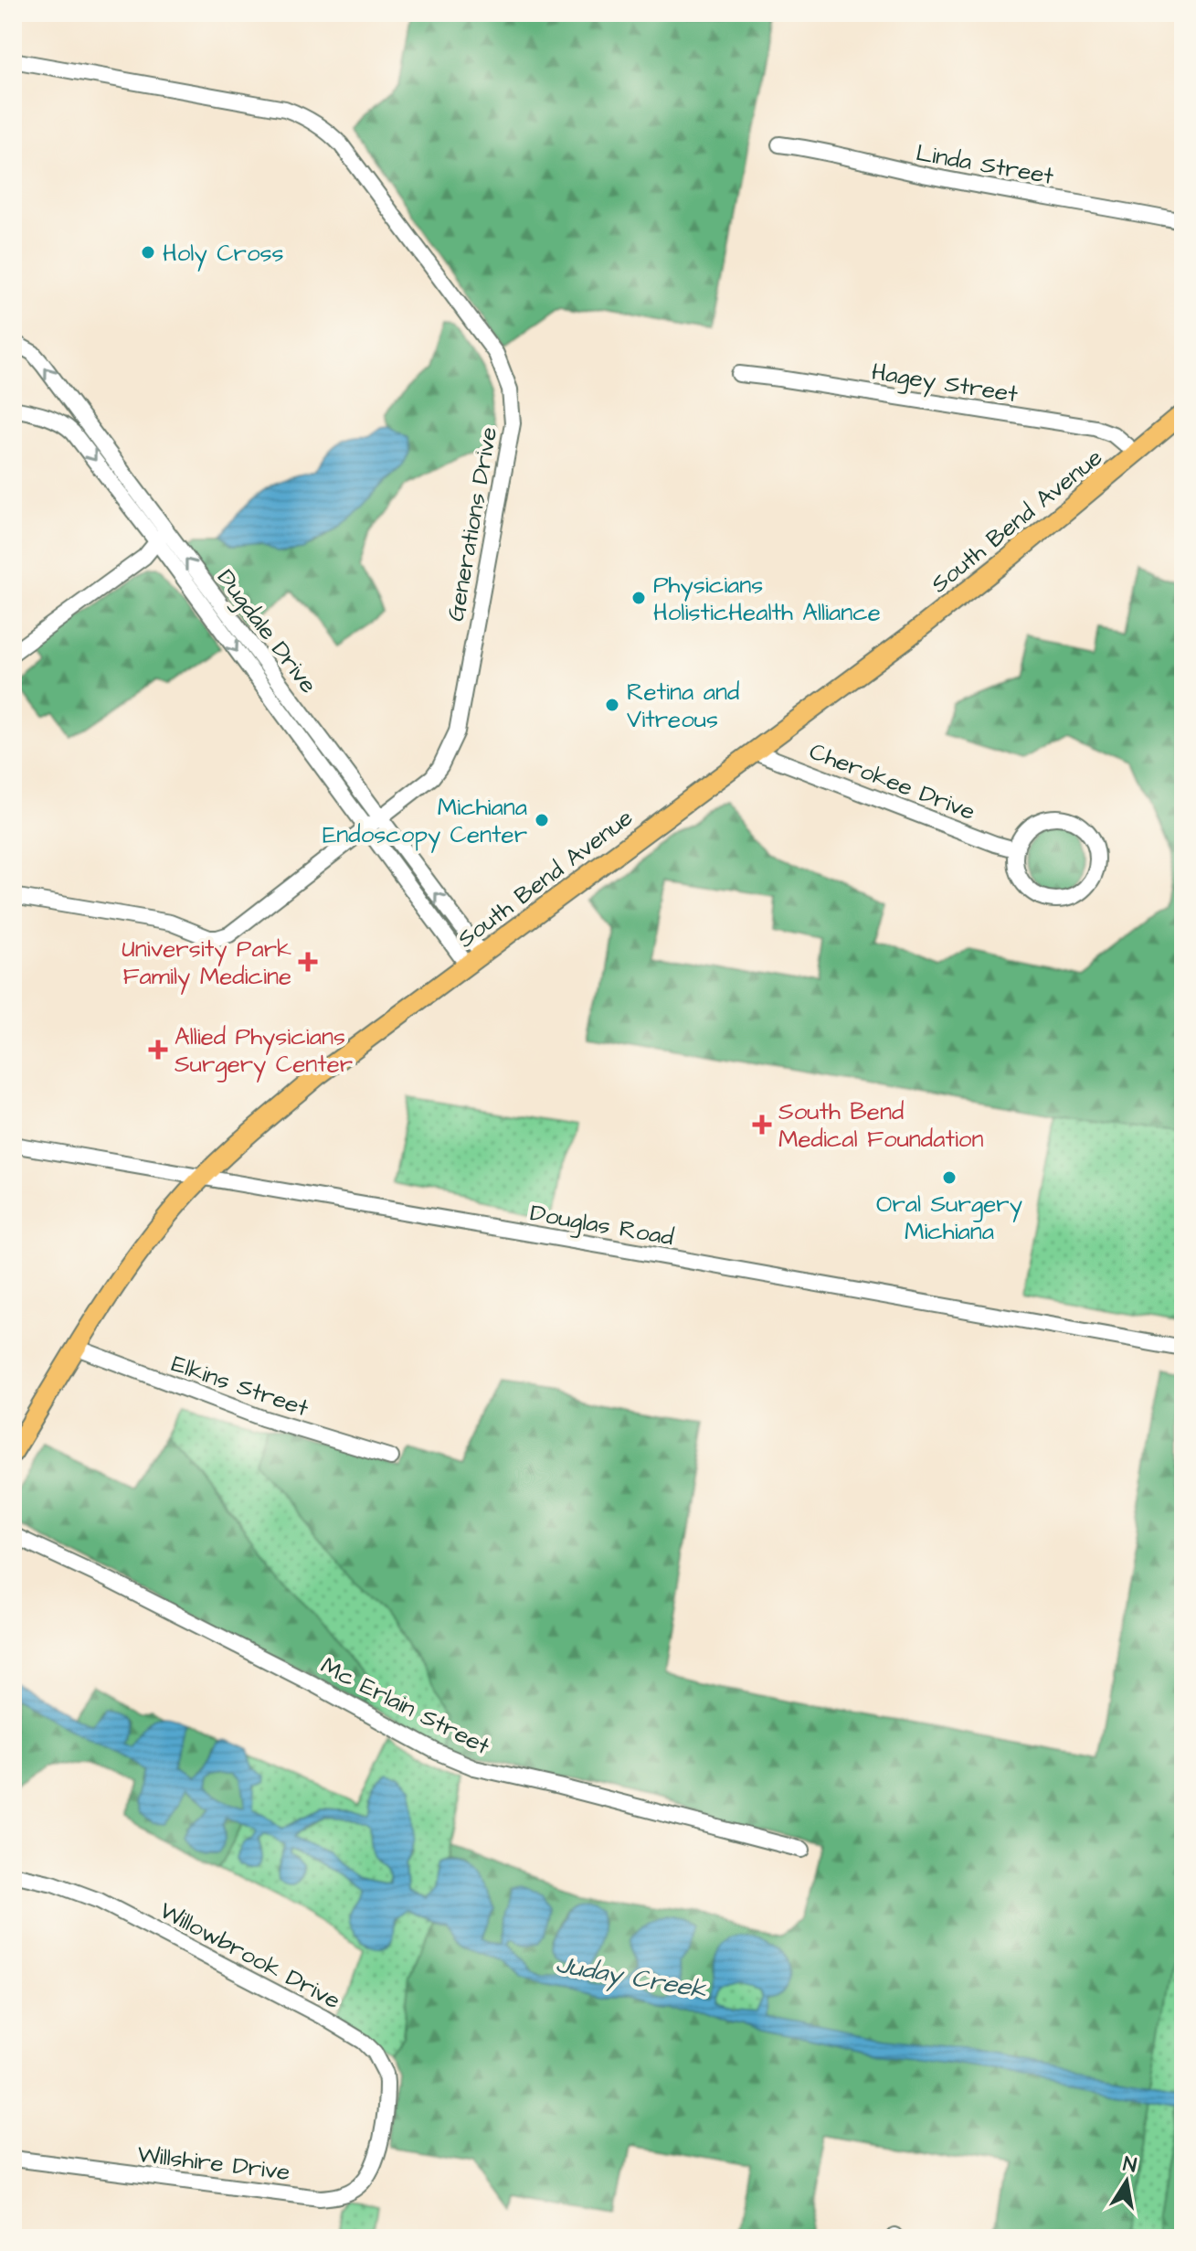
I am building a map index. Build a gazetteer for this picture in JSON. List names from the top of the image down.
{
  "streets": {
    "main road": ["South Bend Avenue"],
    "street": [
      "Linda Street",
      "Hagey Street",
      "Generations Drive",
      "Dugdale Drive",
      "Cherokee Drive",
      "Douglas Road",
      "Elkins Street",
      "Mc Erlain Street",
      "Willowbrook Drive",
      "Willshire Drive"
    ]
  },
  "crossings": [
    ["Hagey Street", "South Bend Avenue"],
    ["South Bend Avenue", "Dugdale Drive"],
    ["South Bend Avenue", "Cherokee Drive"],
    ["South Bend Avenue", "Douglas Road"],
    ["South Bend Avenue", "Elkins Street"],
    ["Generations Drive", "Dugdale Drive"],
    ["Willowbrook Drive", "Willshire Drive"]
  ],
  "water": ["Juday Creek"],
  "places": {
    "other": [
      "Holy Cross",
      "Physicians HolisticHealth Alliance",
      "Retina and Vitreous",
      "Michiana Endoscopy Center",
      "Oral Surgery Michiana"
    ],
    "health": ["University Park Family Medicine", "Allied Physicians Surgery Center", "South Bend Medical Foundation"]
  },
  "north": "top"
}
